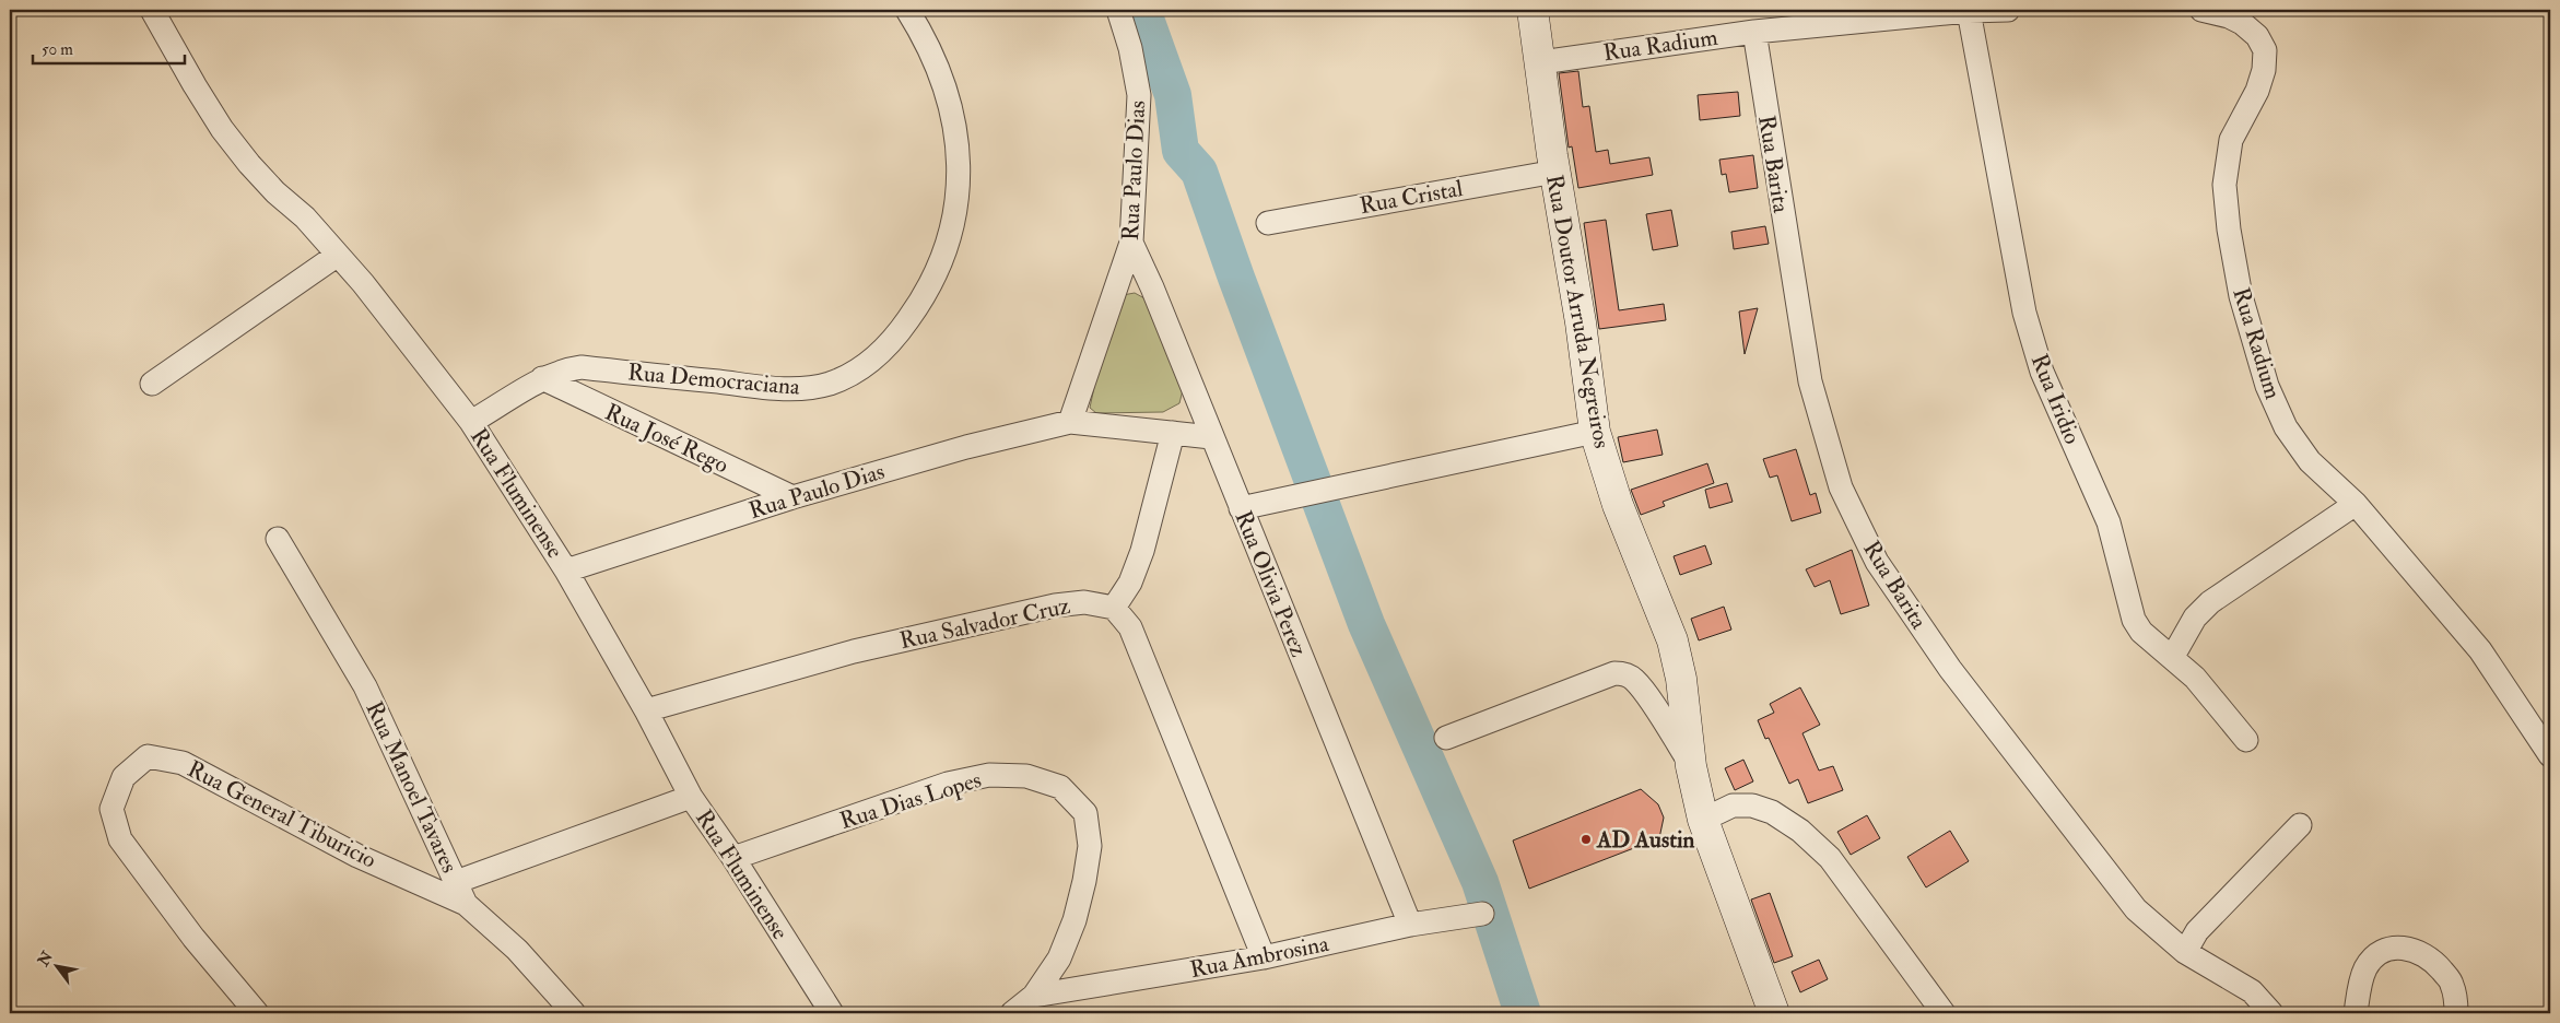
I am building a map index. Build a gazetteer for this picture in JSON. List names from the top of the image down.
{
  "streets": {
    "street": [
      "Rua Radium",
      "Rua Barita",
      "Rua Paulo Dias",
      "Rua Cristal",
      "Rua Doutor Arruda Negreiros",
      "Rua Democraciana",
      "Rua Iridio",
      "Rua José Rego",
      "Rua Fluminense",
      "Rua Olivia Perez",
      "Rua Salvador Cruz",
      "Rua Manoel Tavares",
      "Rua Dias Lopes",
      "Rua General Tiburicio",
      "Rua Ambrosina"
    ]
  },
  "crossings": [
    ["Rua Radium", "Rua Barita"],
    ["Rua Radium", "Rua Doutor Arruda Negreiros"],
    ["Rua Radium", "Rua Iridio"],
    ["Rua Paulo Dias", "Rua José Rego"],
    ["Rua Paulo Dias", "Rua Fluminense"],
    ["Rua Paulo Dias", "Rua Olivia Perez"],
    ["Rua Cristal", "Rua Doutor Arruda Negreiros"],
    ["Rua Democraciana", "Rua José Rego"],
    ["Rua Democraciana", "Rua Fluminense"],
    ["Rua Fluminense", "Rua Salvador Cruz"],
    ["Rua Fluminense", "Rua Dias Lopes"],
    ["Rua Olivia Perez", "Rua Ambrosina"],
    ["Rua Manoel Tavares", "Rua General Tiburicio"],
    ["Rua Dias Lopes", "Rua Ambrosina"]
  ],
  "places": ["AD Austin"],
  "scale_bar": "50 m",
  "north": "top left"
}
